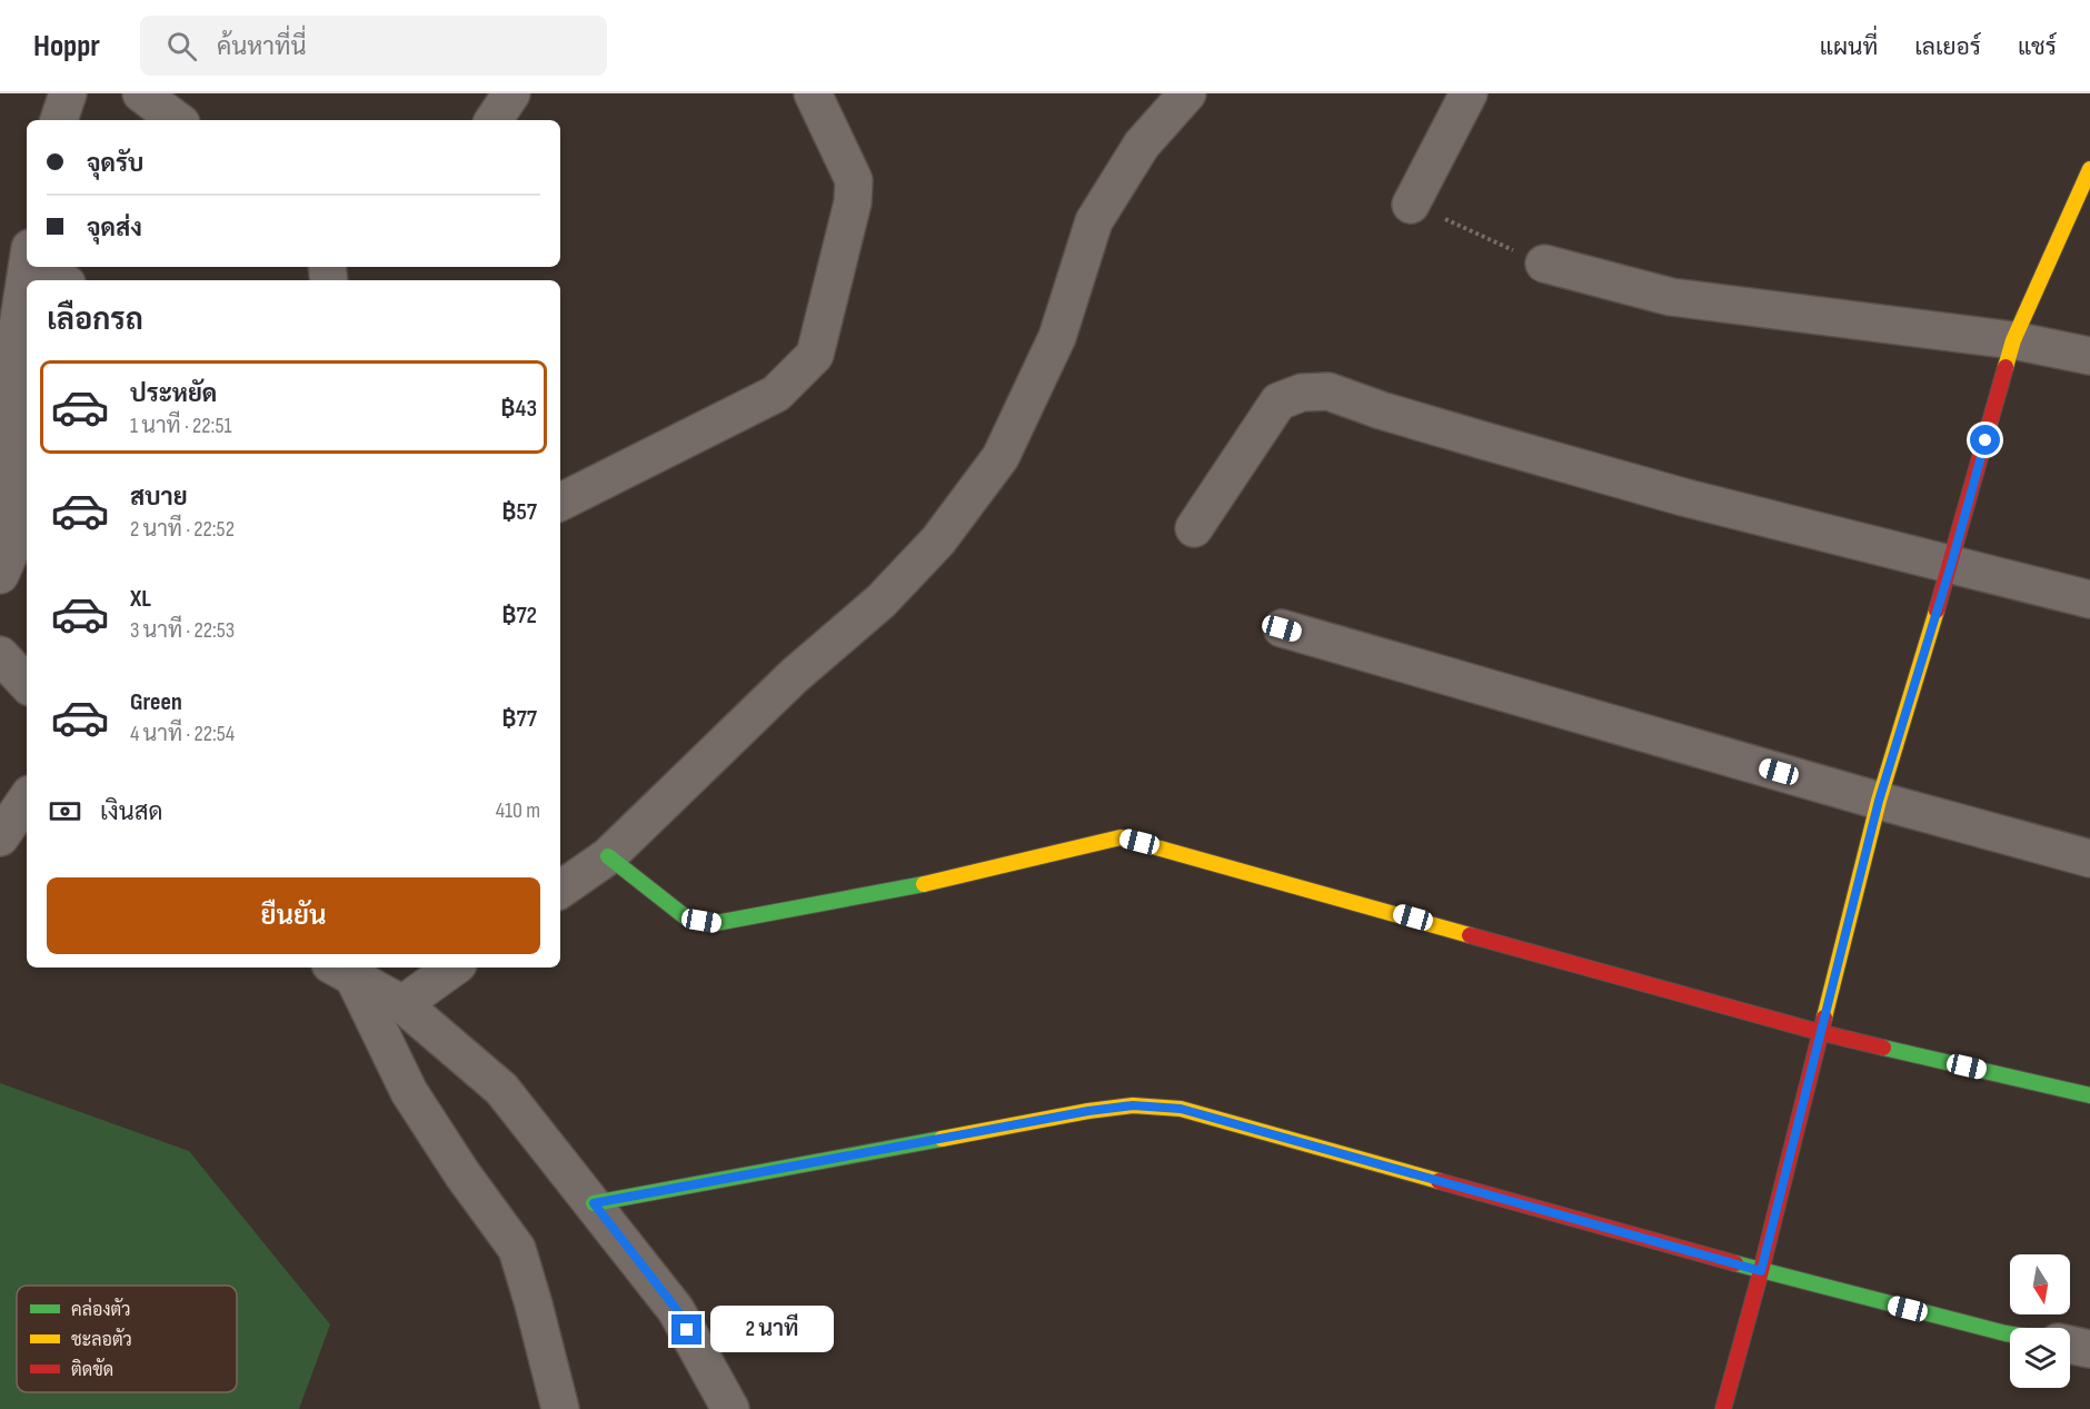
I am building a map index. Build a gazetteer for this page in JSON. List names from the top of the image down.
{
  "legend": ["คล่องตัว", "ชะลอตัว", "ติดขัด"],
  "north": "bottom",
  "page": {
    "header": "Hoppr",
    "search": "ค้นหาที่นี่",
    "nav": ["แผนที่", "เลเยอร์", "แชร์"],
    "banner": ["จุดรับ", "จุดส่ง"],
    "heading": "เลือกรถ",
    "list": [
      {
        "name": "ประหยัด",
        "note": "1 นาที · 22:51",
        "value": "฿43"
      },
      {
        "name": "สบาย",
        "note": "2 นาที · 22:52",
        "value": "฿57"
      },
      {
        "name": "XL",
        "note": "3 นาที · 22:53",
        "value": "฿72"
      },
      {
        "name": "Green",
        "note": "4 นาที · 22:54",
        "value": "฿77"
      }
    ],
    "pay": ["เงินสด", "410 m"],
    "buttons": "ยืนยัน",
    "bubble": "2 นาที"
  }
}
